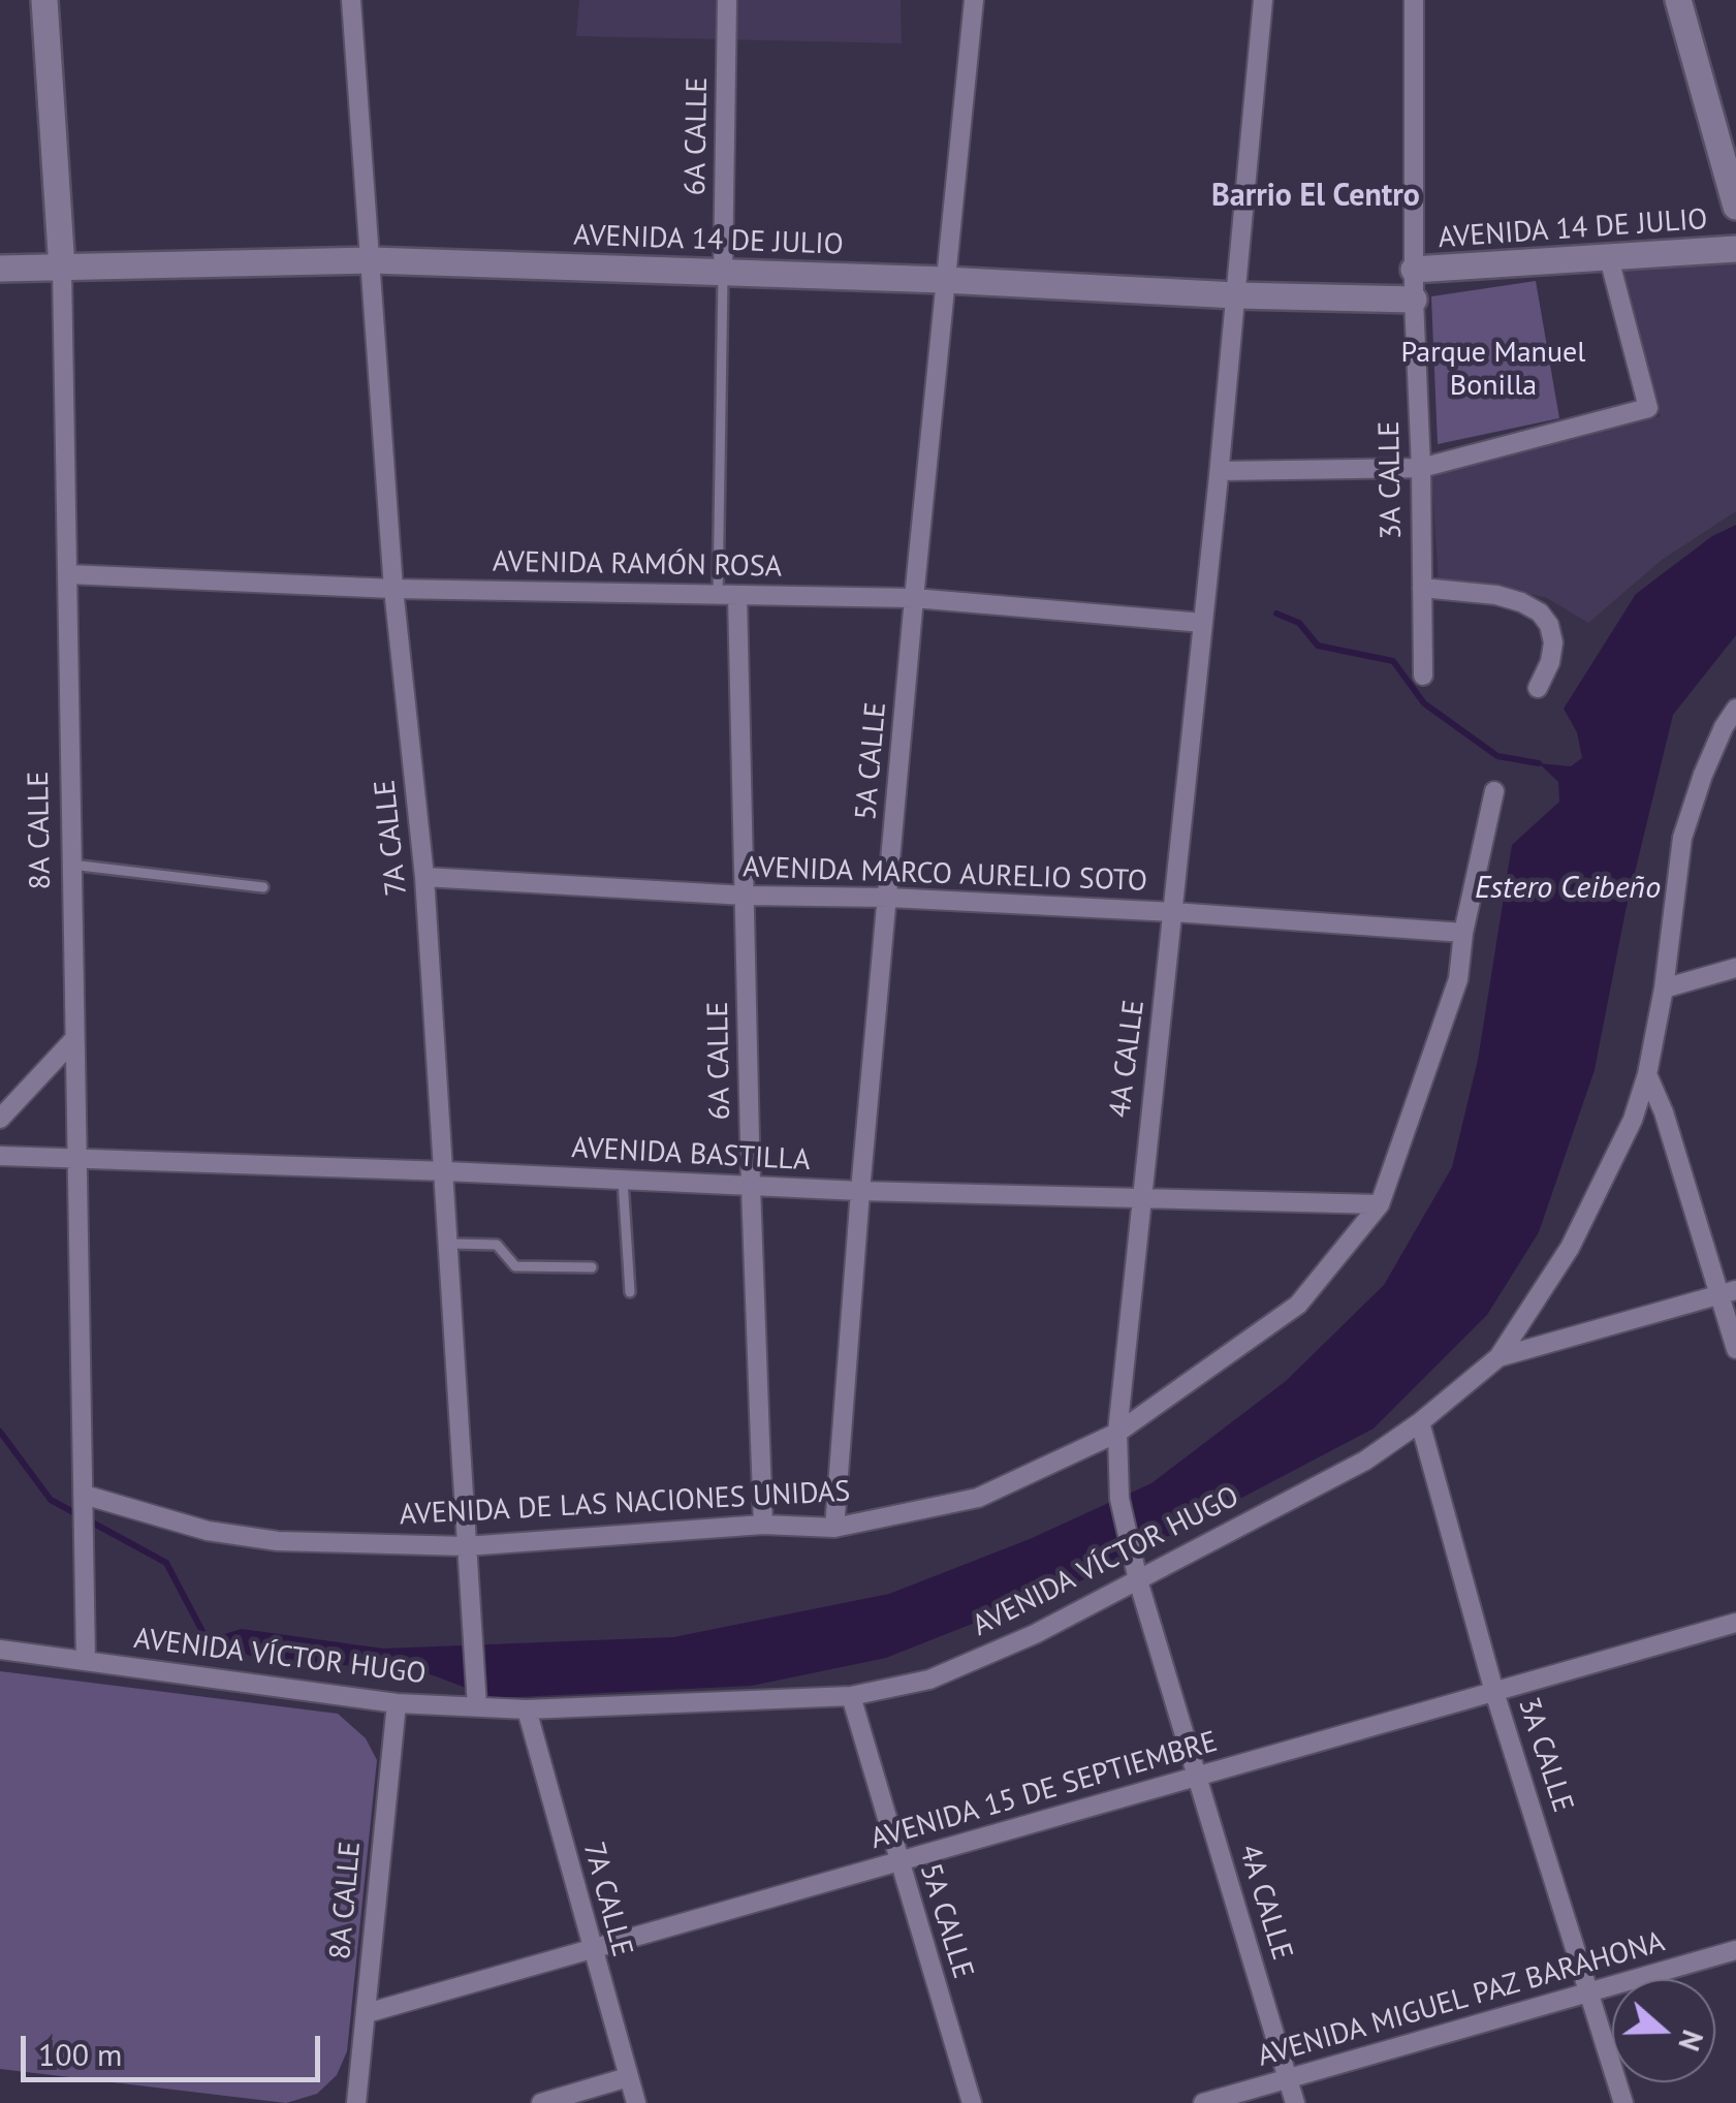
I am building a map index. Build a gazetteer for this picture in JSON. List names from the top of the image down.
{
  "streets": {
    "street": [
      "6A CALLE",
      "AVENIDA 14 DE JULIO",
      "3A CALLE",
      "AVENIDA RAMÓN ROSA",
      "5A CALLE",
      "8A CALLE",
      "7A CALLE",
      "AVENIDA MARCO AURELIO SOTO",
      "4A CALLE",
      "AVENIDA BASTILLA",
      "AVENIDA DE LAS NACIONES UNIDAS",
      "AVENIDA VÍCTOR HUGO",
      "AVENIDA 15 DE SEPTIEMBRE",
      "AVENIDA MIGUEL PAZ BARAHONA"
    ]
  },
  "crossings": [
    ["6A CALLE", "AVENIDA 14 DE JULIO"],
    ["6A CALLE", "AVENIDA RAMÓN ROSA"],
    ["6A CALLE", "AVENIDA MARCO AURELIO SOTO"],
    ["6A CALLE", "AVENIDA BASTILLA"],
    ["6A CALLE", "AVENIDA DE LAS NACIONES UNIDAS"],
    ["AVENIDA 14 DE JULIO", "3A CALLE"],
    ["AVENIDA 14 DE JULIO", "5A CALLE"],
    ["AVENIDA 14 DE JULIO", "8A CALLE"],
    ["AVENIDA 14 DE JULIO", "7A CALLE"],
    ["AVENIDA 14 DE JULIO", "4A CALLE"],
    ["3A CALLE", "AVENIDA VÍCTOR HUGO"],
    ["3A CALLE", "AVENIDA 15 DE SEPTIEMBRE"],
    ["3A CALLE", "AVENIDA MIGUEL PAZ BARAHONA"],
    ["AVENIDA RAMÓN ROSA", "5A CALLE"],
    ["AVENIDA RAMÓN ROSA", "8A CALLE"],
    ["AVENIDA RAMÓN ROSA", "7A CALLE"],
    ["AVENIDA RAMÓN ROSA", "4A CALLE"],
    ["5A CALLE", "AVENIDA MARCO AURELIO SOTO"],
    ["5A CALLE", "AVENIDA BASTILLA"],
    ["5A CALLE", "AVENIDA DE LAS NACIONES UNIDAS"],
    ["5A CALLE", "AVENIDA VÍCTOR HUGO"],
    ["5A CALLE", "AVENIDA 15 DE SEPTIEMBRE"],
    ["8A CALLE", "AVENIDA BASTILLA"],
    ["8A CALLE", "AVENIDA DE LAS NACIONES UNIDAS"],
    ["8A CALLE", "AVENIDA VÍCTOR HUGO"],
    ["8A CALLE", "AVENIDA 15 DE SEPTIEMBRE"],
    ["7A CALLE", "AVENIDA MARCO AURELIO SOTO"],
    ["7A CALLE", "AVENIDA BASTILLA"],
    ["7A CALLE", "AVENIDA DE LAS NACIONES UNIDAS"],
    ["7A CALLE", "AVENIDA VÍCTOR HUGO"],
    ["7A CALLE", "AVENIDA 15 DE SEPTIEMBRE"],
    ["AVENIDA MARCO AURELIO SOTO", "4A CALLE"],
    ["4A CALLE", "AVENIDA BASTILLA"],
    ["4A CALLE", "AVENIDA DE LAS NACIONES UNIDAS"],
    ["4A CALLE", "AVENIDA VÍCTOR HUGO"],
    ["4A CALLE", "AVENIDA 15 DE SEPTIEMBRE"],
    ["4A CALLE", "AVENIDA MIGUEL PAZ BARAHONA"],
    ["AVENIDA BASTILLA", "AVENIDA DE LAS NACIONES UNIDAS"]
  ],
  "districts": ["Barrio El Centro"],
  "water": ["Estero Ceibeño"],
  "parks": ["Parque Manuel Bonilla"],
  "scale_bar": "100 m",
  "north": "right"
}
